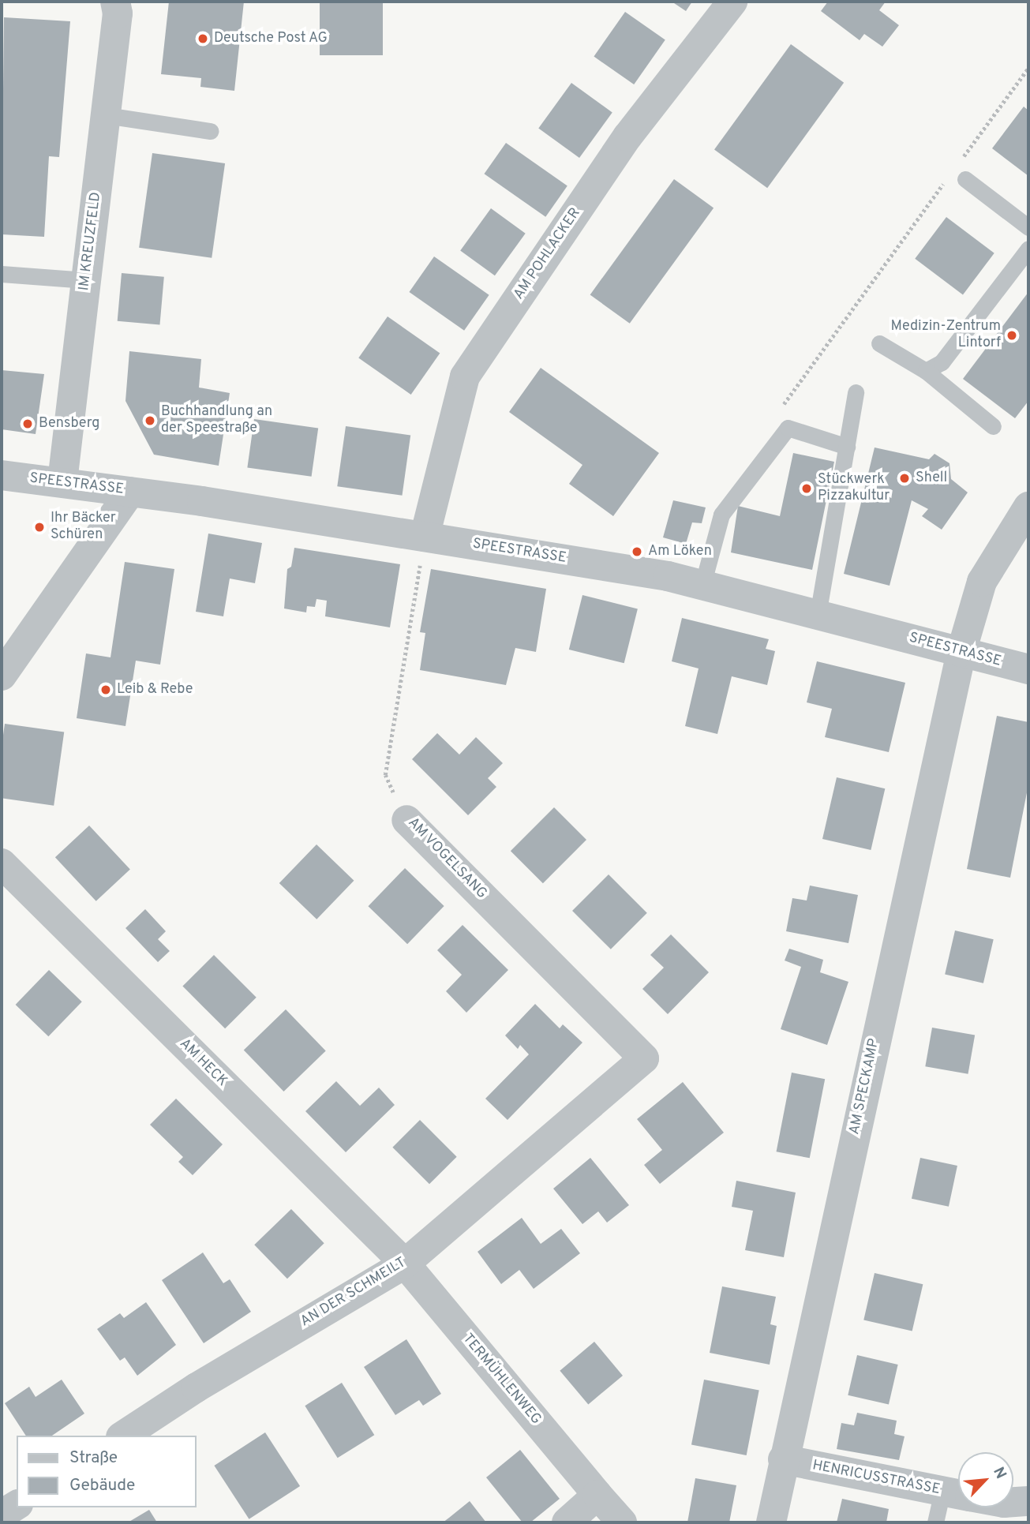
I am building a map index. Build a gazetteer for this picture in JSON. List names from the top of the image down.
{
  "streets": {
    "street": [
      "IM KREUZFELD",
      "AM POHLACKER",
      "SPEESTRASSE",
      "AM VOGELSANG",
      "AM HECK",
      "AM SPECKAMP",
      "AN DER SCHMEILT",
      "TERMÜHLENWEG",
      "HENRICUSSTRASSE"
    ]
  },
  "crossings": [
    ["IM KREUZFELD", "SPEESTRASSE"],
    ["AM POHLACKER", "SPEESTRASSE"],
    ["AM POHLACKER", "AM VOGELSANG"],
    ["SPEESTRASSE", "AM VOGELSANG"],
    ["SPEESTRASSE", "AM SPECKAMP"],
    ["AM VOGELSANG", "AN DER SCHMEILT"],
    ["AM HECK", "AN DER SCHMEILT"],
    ["AM HECK", "TERMÜHLENWEG"],
    ["AM SPECKAMP", "HENRICUSSTRASSE"],
    ["AN DER SCHMEILT", "TERMÜHLENWEG"]
  ],
  "places": [
    "Deutsche Post AG",
    "Medizin-Zentrum Lintorf",
    "Buchhandlung an der Speestraße",
    "Bensberg",
    "Shell",
    "Stückwerk Pizzakultur",
    "Ihr Bäcker Schüren",
    "Am Löken",
    "Leib & Rebe"
  ],
  "legend": ["Straße", "Gebäude"],
  "north": "top right"
}
